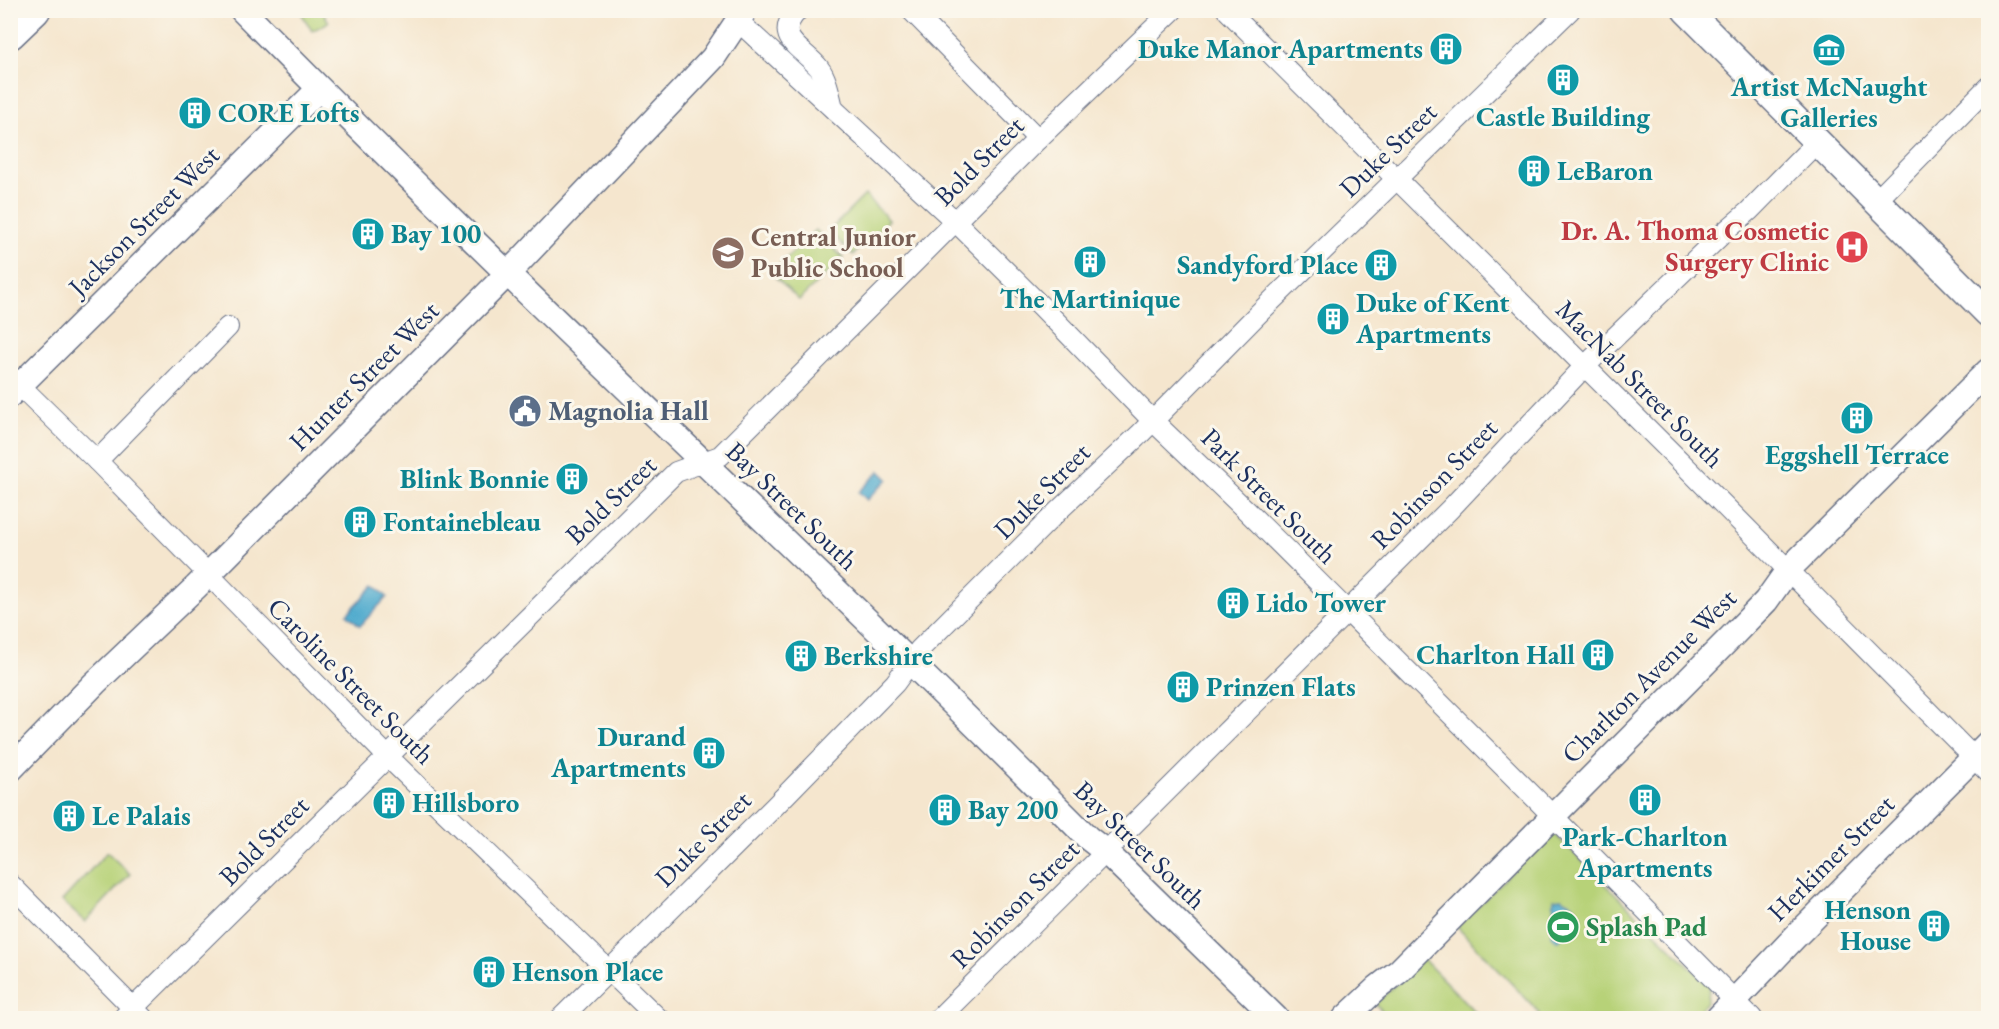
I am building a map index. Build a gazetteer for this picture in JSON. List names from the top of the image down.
{
  "streets": {
    "street": [
      "Duke Street",
      "Bold Street",
      "Jackson Street West",
      "Hunter Street West",
      "MacNab Street South",
      "Robinson Street",
      "Park Street South",
      "Bay Street South",
      "Charlton Avenue West",
      "Caroline Street South",
      "Herkimer Street"
    ]
  },
  "crossings": [
    ["Duke Street", "MacNab Street South"],
    ["Duke Street", "Park Street South"],
    ["Duke Street", "Bay Street South"],
    ["Duke Street", "Caroline Street South"],
    ["Bold Street", "Park Street South"],
    ["Bold Street", "Bay Street South"],
    ["Bold Street", "Caroline Street South"],
    ["Jackson Street West", "Bay Street South"],
    ["Jackson Street West", "Caroline Street South"],
    ["Hunter Street West", "Park Street South"],
    ["Hunter Street West", "Bay Street South"],
    ["Hunter Street West", "Caroline Street South"],
    ["MacNab Street South", "Robinson Street"],
    ["MacNab Street South", "Charlton Avenue West"],
    ["MacNab Street South", "Herkimer Street"],
    ["Robinson Street", "Park Street South"],
    ["Robinson Street", "Bay Street South"],
    ["Park Street South", "Charlton Avenue West"],
    ["Park Street South", "Herkimer Street"]
  ],
  "places": {
    "building": [
      "Duke Manor Apartments",
      "Castle Building",
      "CORE Lofts",
      "LeBaron",
      "Bay 100",
      "The Martinique",
      "Sandyford Place",
      "Duke of Kent Apartments",
      "Eggshell Terrace",
      "Blink Bonnie",
      "Fontainebleau",
      "Lido Tower",
      "Charlton Hall",
      "Berkshire",
      "Prinzen Flats",
      "Durand Apartments",
      "Park-Charlton Apartments",
      "Hillsboro",
      "Bay 200",
      "Le Palais",
      "Henson House",
      "Henson Place"
    ],
    "museum": ["Artist McNaught Galleries"],
    "hospital": ["Dr. A. Thoma Cosmetic Surgery Clinic"],
    "school or university": ["Central Junior Public School"],
    "public building": ["Magnolia Hall"],
    "sports": ["Splash Pad"]
  }
}
